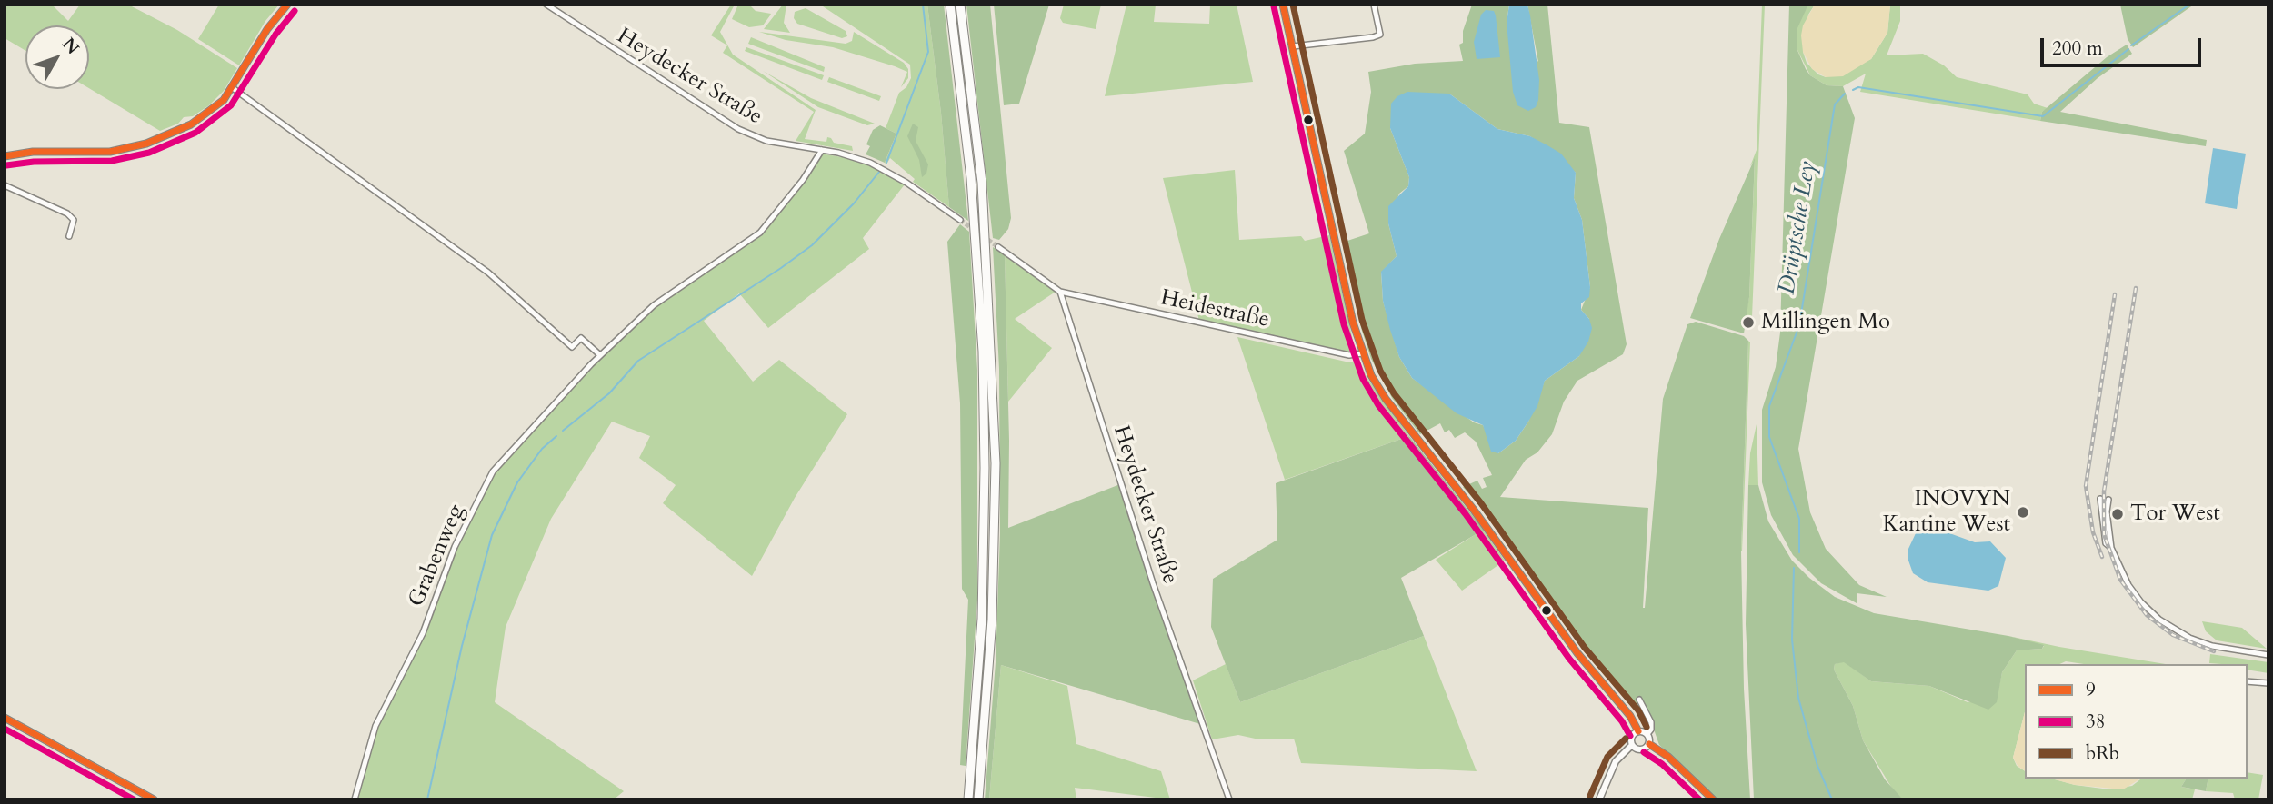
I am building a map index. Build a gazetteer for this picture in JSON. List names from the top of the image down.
{
  "streets": {
    "street": ["Heydecker Straße", "Heidestraße", "Grabenweg"]
  },
  "crossings": [
    ["Heydecker Straße", "Heidestraße"],
    ["Heydecker Straße", "Grabenweg"]
  ],
  "water": ["Drüptsche Ley"],
  "places": ["Millingen Mo", "INOVYN Kantine West", "Tor West"],
  "lines": ["transit line 9", "transit line bRb", "transit line 38"],
  "legend": ["9", "38", "bRb"],
  "scale_bar": "200 m",
  "north": "top right"
}
